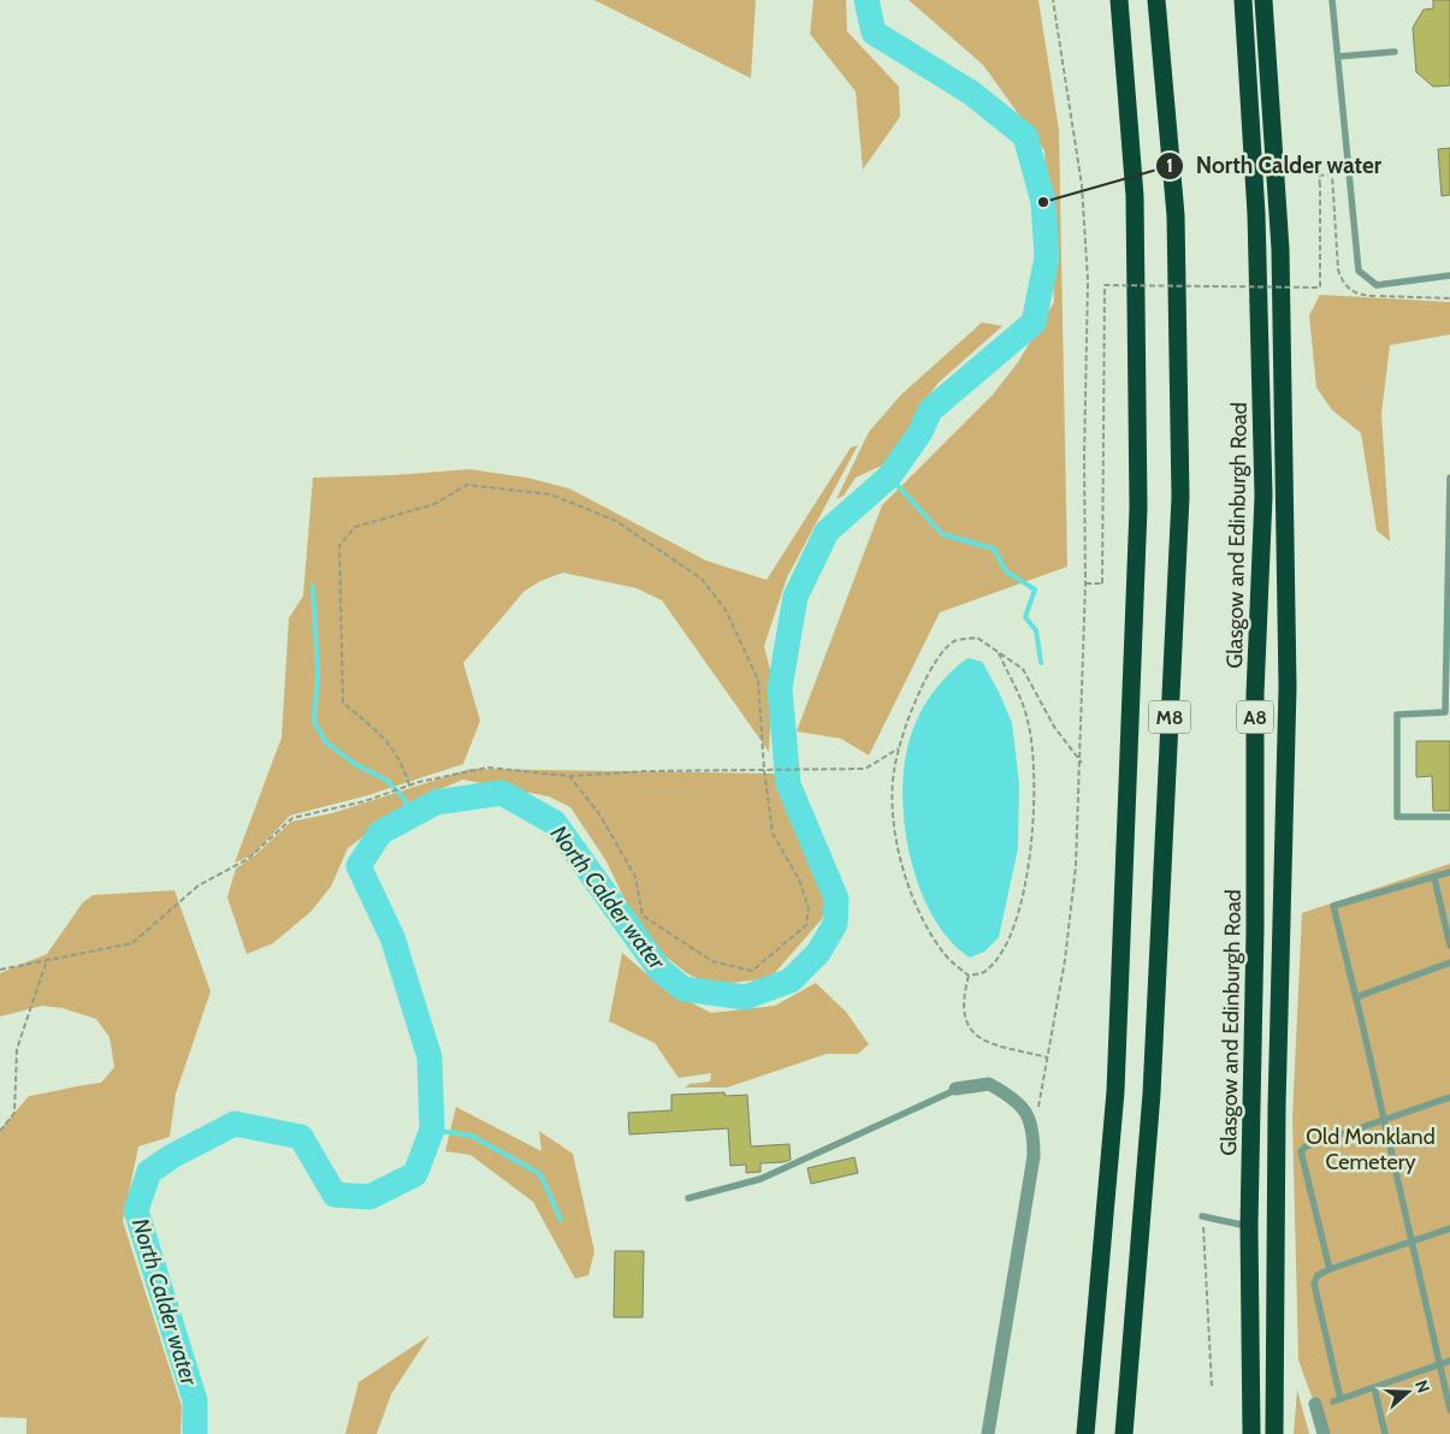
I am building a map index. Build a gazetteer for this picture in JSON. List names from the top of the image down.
{
  "streets": {
    "highway": ["Glasgow and Edinburgh Road", "M8", "A8"]
  },
  "water": ["North Calder water"],
  "parks": ["Old Monkland Cemetery"],
  "places": ["North Calder water"],
  "north": "right"
}
